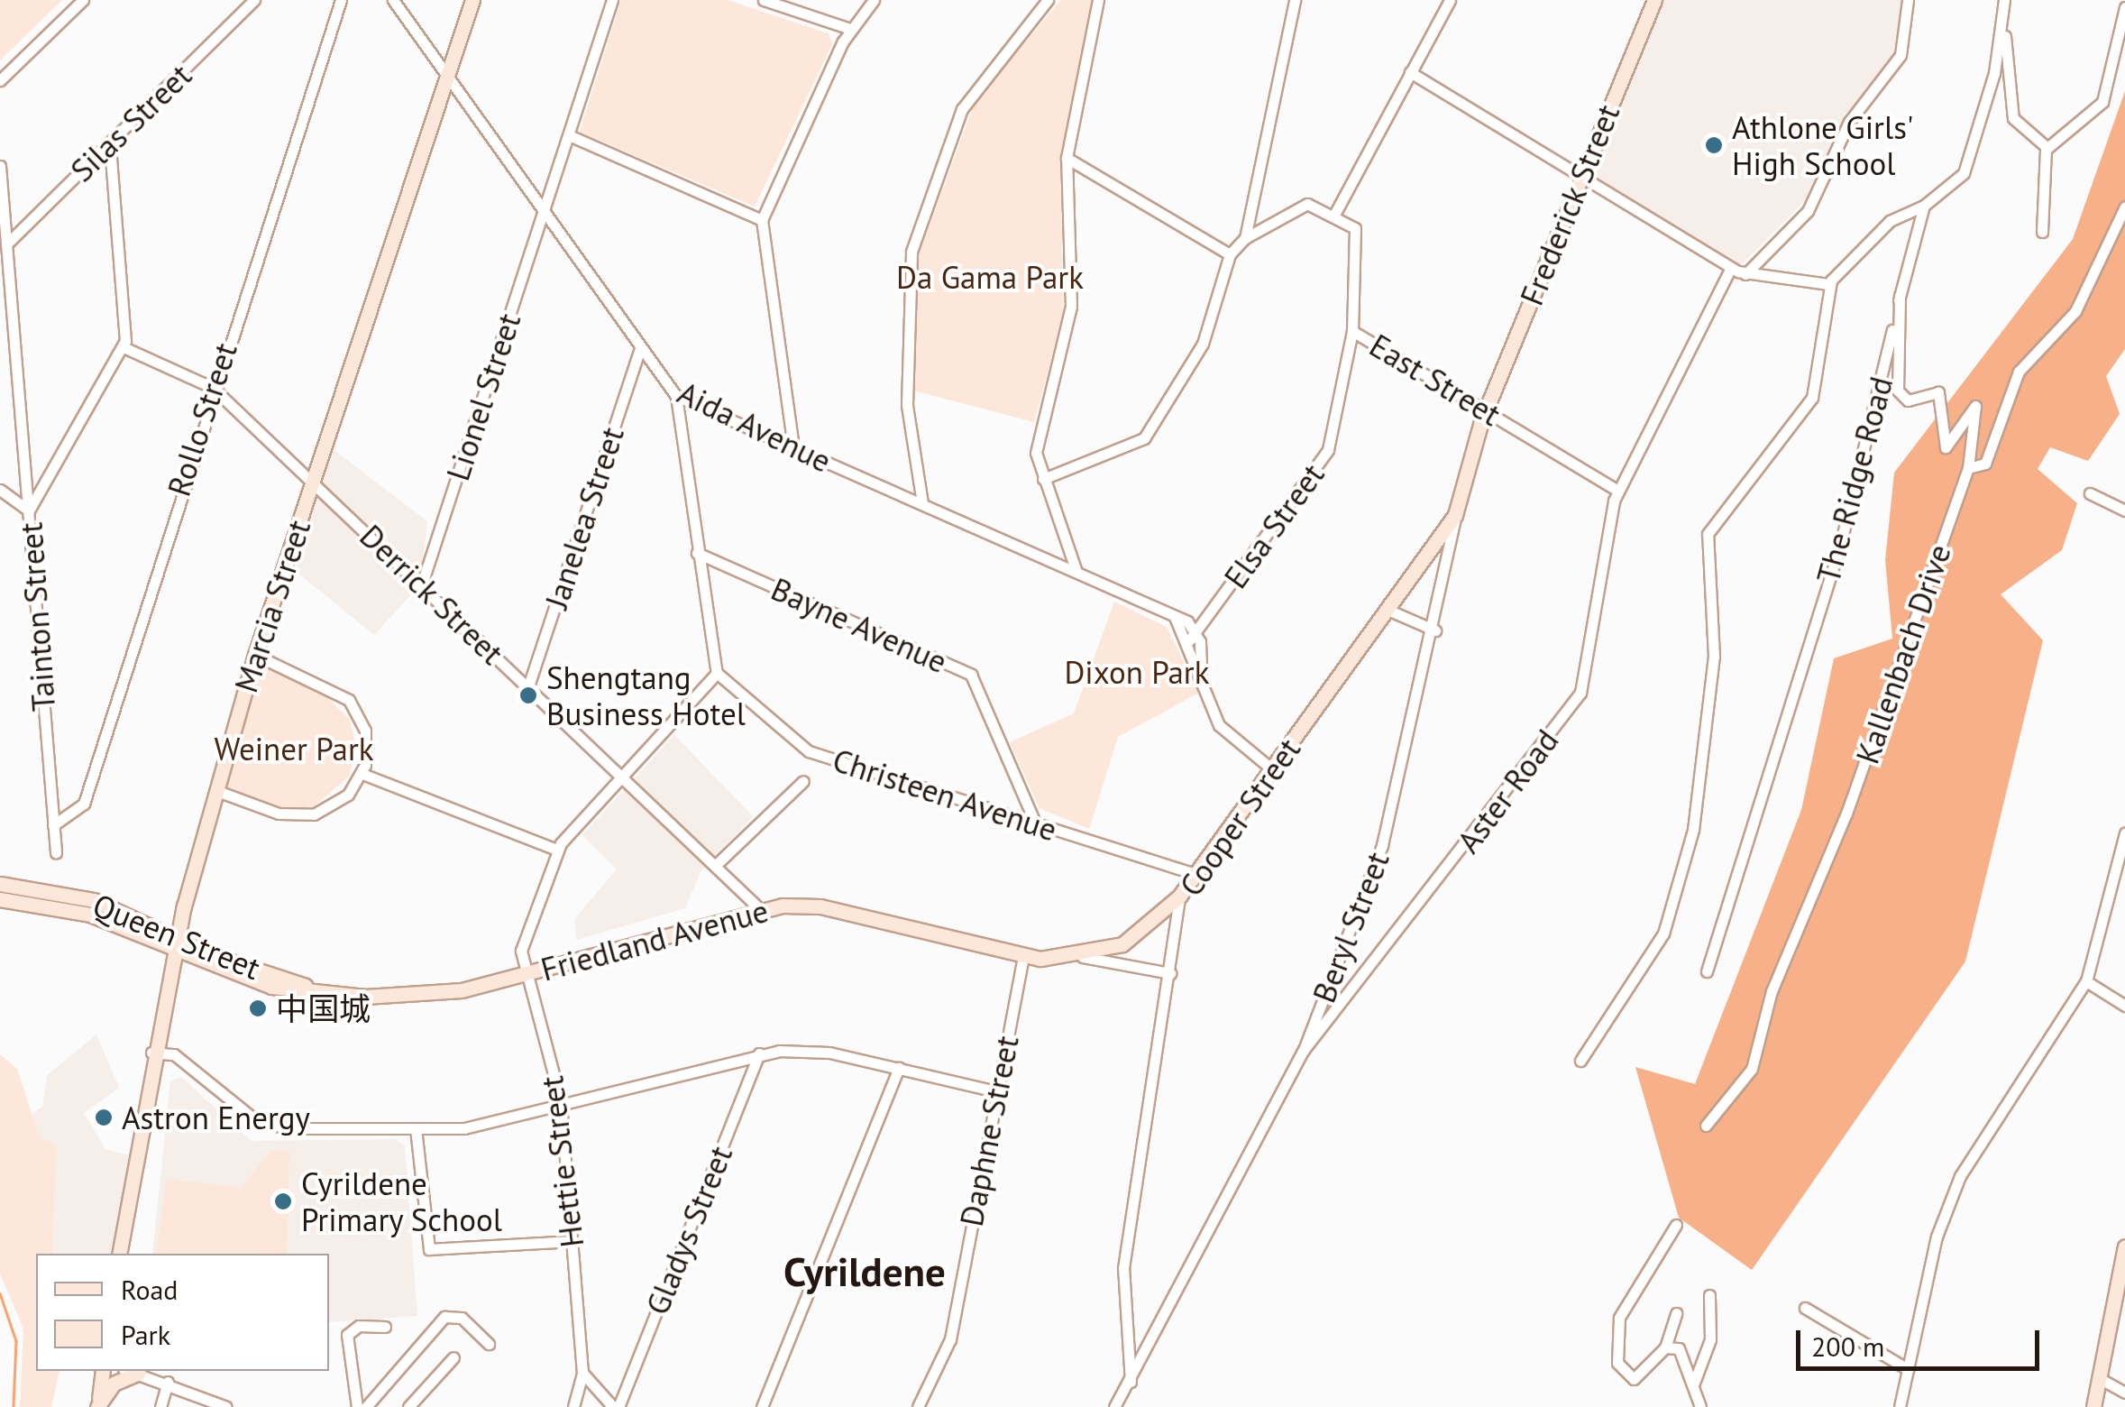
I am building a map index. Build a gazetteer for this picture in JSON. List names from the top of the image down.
{
  "streets": {
    "main road": [
      "Frederick Street",
      "Marcia Street",
      "Cooper Street",
      "Beryl Street",
      "Queen Street",
      "Friedland Avenue"
    ],
    "street": [
      "Silas Street",
      "East Street",
      "Lionel Street",
      "Rollo Street",
      "Aida Avenue",
      "The Ridge Road",
      "Janelea Street",
      "Elsa Street",
      "Derrick Street",
      "Tainton Street",
      "Bayne Avenue",
      "Kallenbach Drive",
      "Aster Road",
      "Christeen Avenue",
      "Daphne Street",
      "Hettie Street",
      "Gladys Street"
    ]
  },
  "crossings": [
    ["Silas Street", "Tainton Street"],
    ["Frederick Street", "East Street"],
    ["Frederick Street", "Beryl Street"],
    ["East Street", "Elsa Street"],
    ["East Street", "Aster Road"],
    ["East Street", "Beryl Street"],
    ["Lionel Street", "Aida Avenue"],
    ["Lionel Street", "Derrick Street"],
    ["Rollo Street", "Derrick Street"],
    ["Rollo Street", "Tainton Street"],
    ["Aida Avenue", "Janelea Street"],
    ["Aida Avenue", "Elsa Street"],
    ["Aida Avenue", "Marcia Street"],
    ["Aida Avenue", "Cooper Street"],
    ["Janelea Street", "Derrick Street"],
    ["Derrick Street", "Marcia Street"],
    ["Derrick Street", "Friedland Avenue"],
    ["Derrick Street", "Hettie Street"],
    ["Marcia Street", "Queen Street"],
    ["Bayne Avenue", "Christeen Avenue"],
    ["Aster Road", "Beryl Street"],
    ["Christeen Avenue", "Cooper Street"],
    ["Christeen Avenue", "Hettie Street"],
    ["Cooper Street", "Beryl Street"],
    ["Cooper Street", "Friedland Avenue"],
    ["Queen Street", "Friedland Avenue"],
    ["Friedland Avenue", "Daphne Street"],
    ["Friedland Avenue", "Hettie Street"]
  ],
  "districts": ["Cyrildene"],
  "parks": ["Da Gama Park", "Dixon Park", "Weiner Park"],
  "places": [
    "Athlone Girls' High School",
    "Shengtang Business Hotel",
    "中国城",
    "Astron Energy",
    "Cyrildene Primary School"
  ],
  "legend": ["Road", "Park"],
  "scale_bar": "200 m"
}
